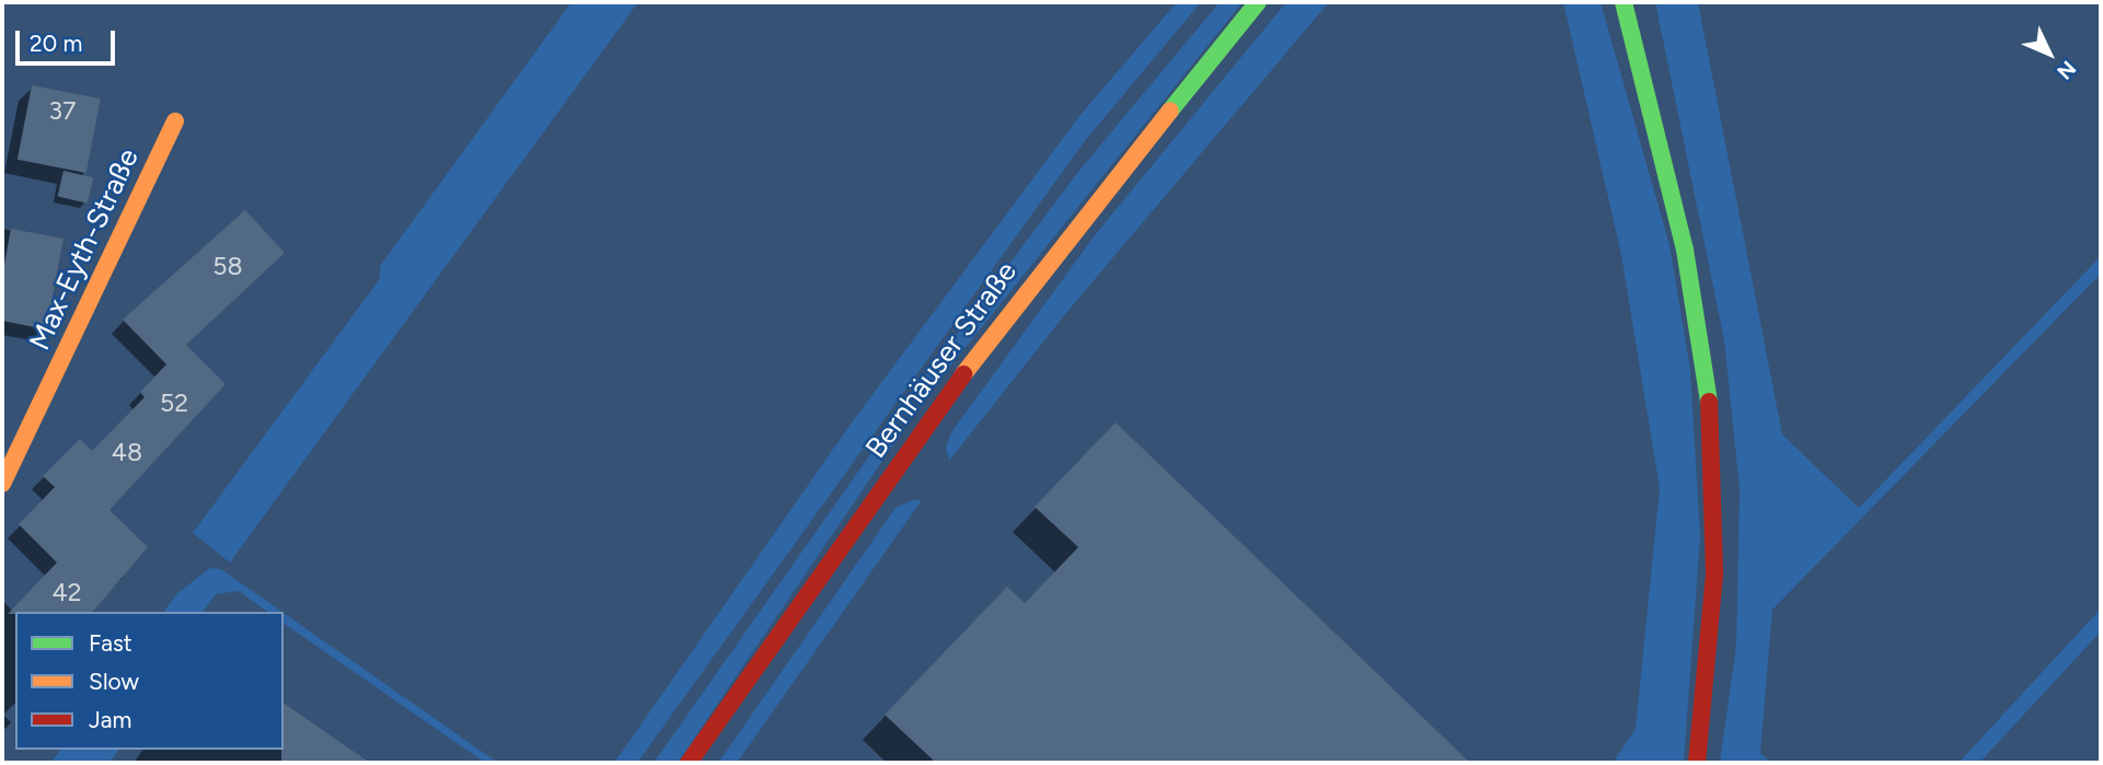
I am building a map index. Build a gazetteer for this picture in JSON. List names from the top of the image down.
{
  "streets": {
    "street": ["Max-Eyth-Straße", "Bernhäuser Straße"]
  },
  "house_numbers": [
    "37",
    "58",
    "52",
    "48",
    "42"
  ],
  "legend": ["Fast", "Slow", "Jam"],
  "scale_bar": "20 m",
  "north": "bottom right"
}
